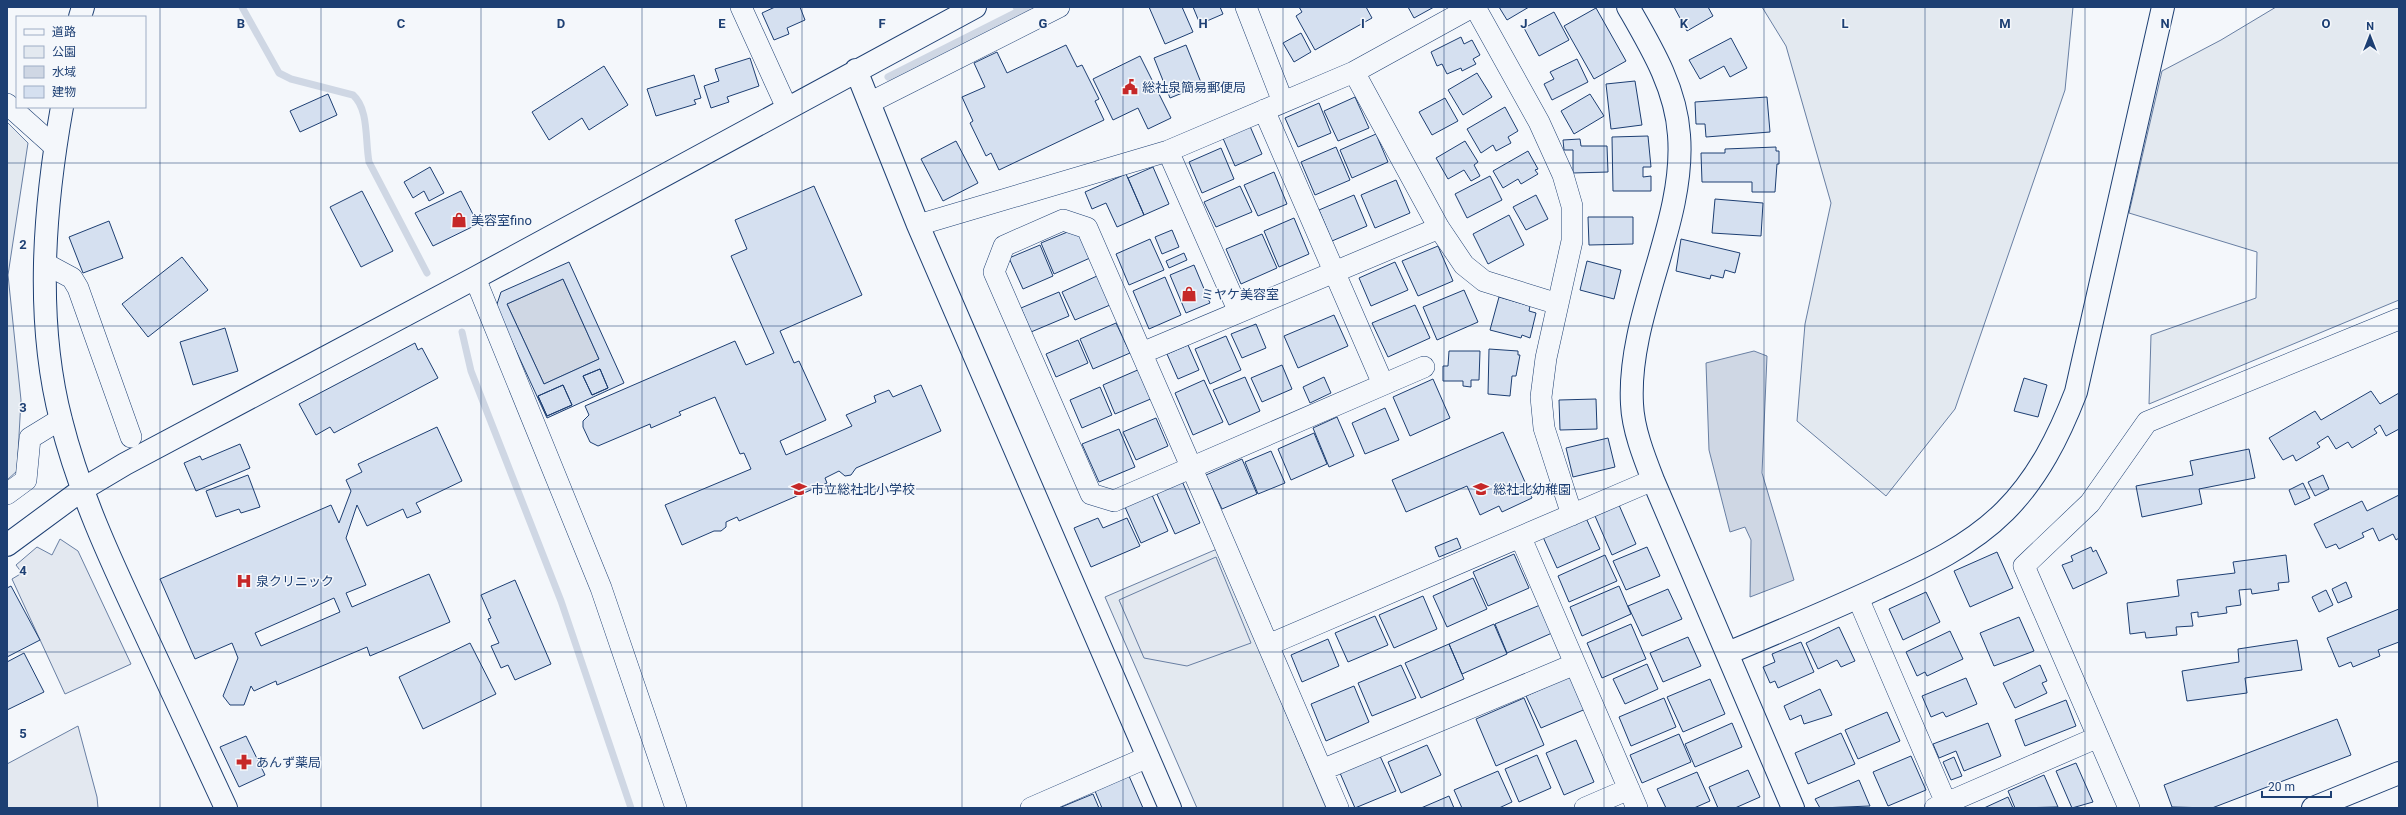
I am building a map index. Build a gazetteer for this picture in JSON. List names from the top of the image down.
{
  "places": {
    "public building": ["総社泉簡易郵便局"],
    "shop": ["美容室fino", "ミヤケ美容室"],
    "school or university": ["市立総社北小学校", "総社北幼稚園"],
    "hospital": ["泉クリニック"],
    "pharmacy": ["あんず薬局"]
  },
  "legend": [
    "道路",
    "公園",
    "水域",
    "建物"
  ],
  "scale_bar": "20 m",
  "north": "top",
  "grid": {
    "columns": [
      "B",
      "C",
      "D",
      "E",
      "F",
      "G",
      "H",
      "I",
      "J",
      "K",
      "L",
      "M",
      "N",
      "O"
    ],
    "rows": [
      "2",
      "3",
      "4",
      "5"
    ]
  }
}
